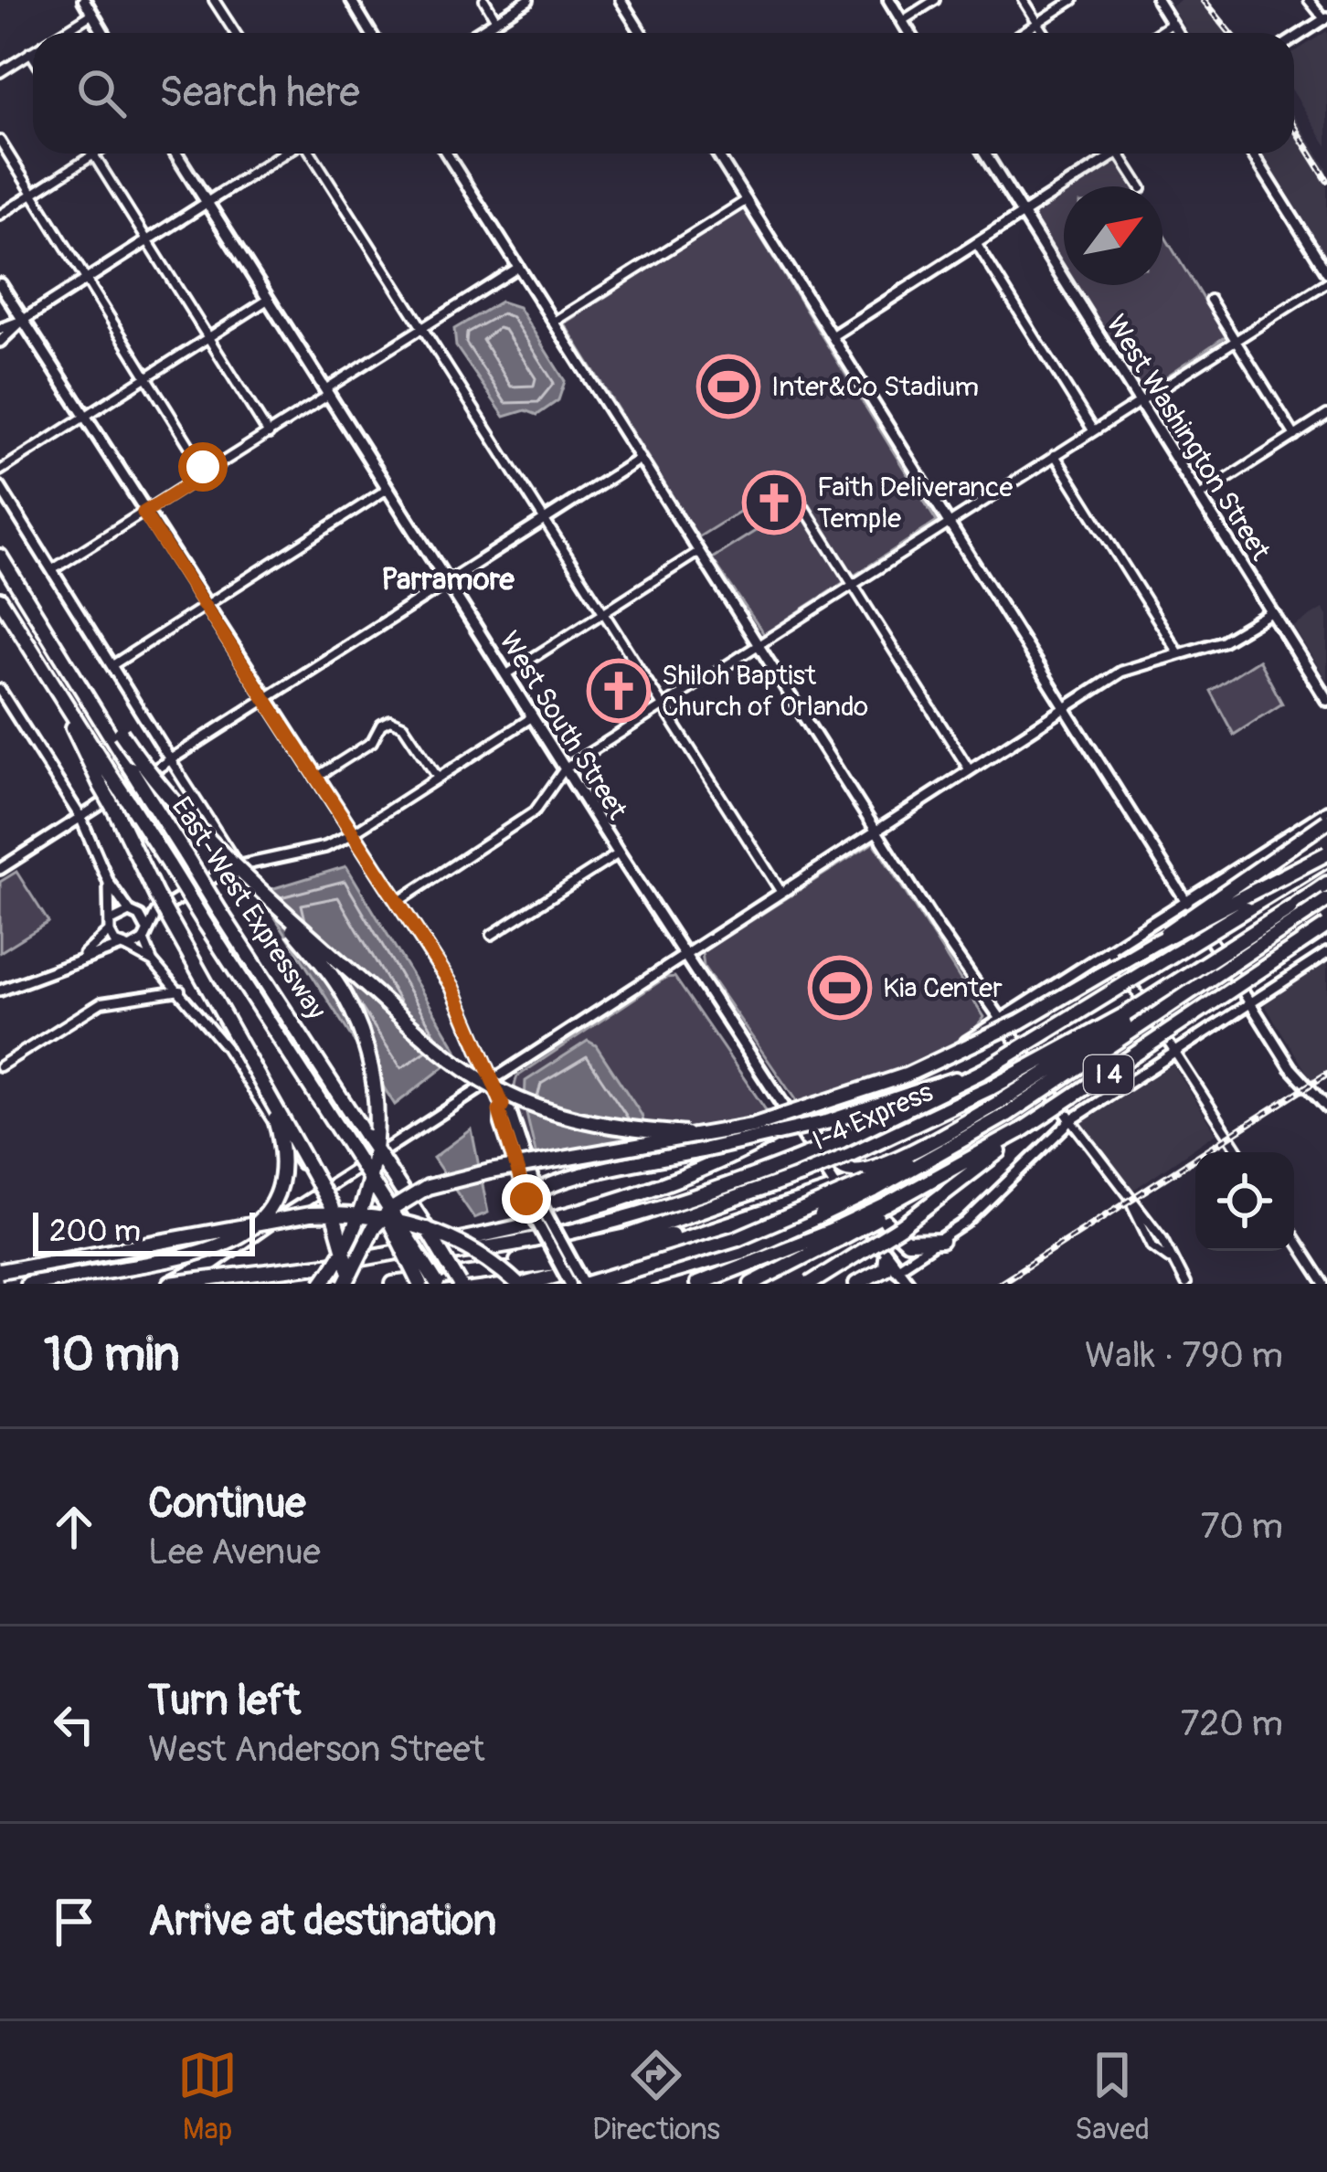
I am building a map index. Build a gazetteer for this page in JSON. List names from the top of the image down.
{
  "streets": {
    "highway": ["East-West Expressway", "I 4", "I-4 Express"],
    "main road": ["West Washington Street", "West South Street"]
  },
  "districts": ["Parramore"],
  "places": {
    "sports": ["Inter&Co Stadium", "Kia Center"],
    "church": ["Faith Deliverance Temple", "Shiloh Baptist Church of Orlando"]
  },
  "scale_bar": "200 m",
  "north": "top right",
  "page": {
    "search": "Search here",
    "scale": "200 m",
    "heading": ["10 min", "Walk · 790 m"],
    "list": [
      ["Continue", "Lee Avenue", "70 m"],
      ["Turn left", "West Anderson Street", "720 m"],
      "Arrive at destination"
    ],
    "nav": ["Map", "Directions", "Saved"]
  }
}
